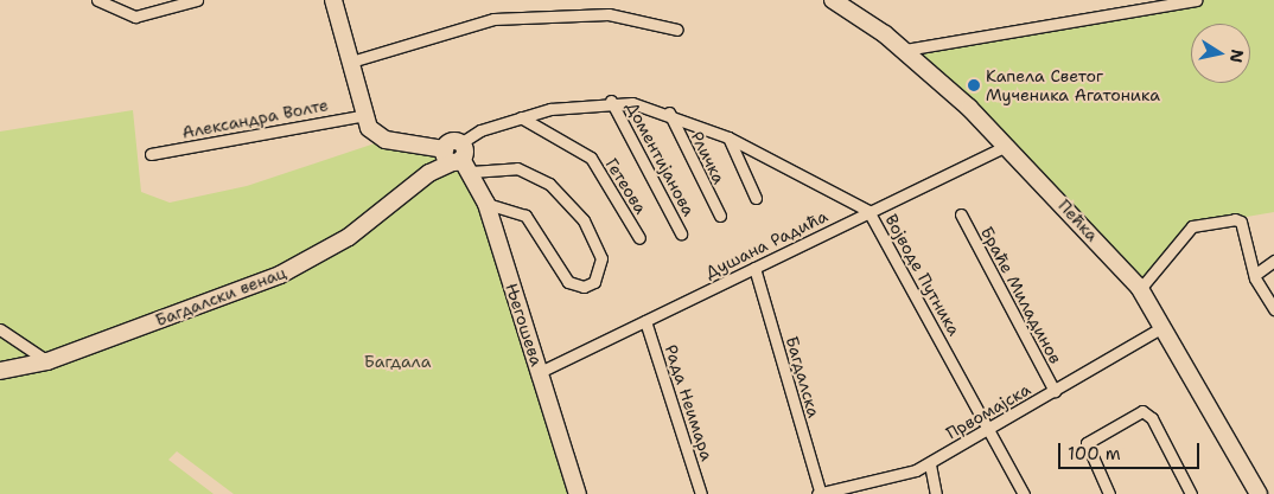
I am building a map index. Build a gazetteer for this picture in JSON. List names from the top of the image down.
{
  "streets": {
    "street": [
      "Александра Волте",
      "Рличка",
      "Доментијанова",
      "Гетеова",
      "Пећка",
      "Душана Радића",
      "Војводе Путника",
      "Браће Миладинов",
      "Багдалски венац",
      "Његошева",
      "Багдалска",
      "Рада Неимара",
      "Првомајска"
    ]
  },
  "crossings": [
    ["Рличка", "Војводе Путника"],
    ["Доментијанова", "Војводе Путника"],
    ["Гетеова", "Војводе Путника"],
    ["Пећка", "Душана Радића"],
    ["Пећка", "Првомајска"],
    ["Душана Радића", "Војводе Путника"],
    ["Душана Радића", "Његошева"],
    ["Душана Радића", "Багдалска"],
    ["Душана Радића", "Рада Неимара"],
    ["Војводе Путника", "Багдалски венац"],
    ["Војводе Путника", "Његошева"],
    ["Војводе Путника", "Првомајска"],
    ["Браће Миладинов", "Првомајска"],
    ["Багдалски венац", "Његошева"],
    ["Багдалска", "Првомајска"]
  ],
  "parks": ["Багдала"],
  "places": ["Капела Светог Мученика Агатоника"],
  "scale_bar": "100 m",
  "north": "right"
}
